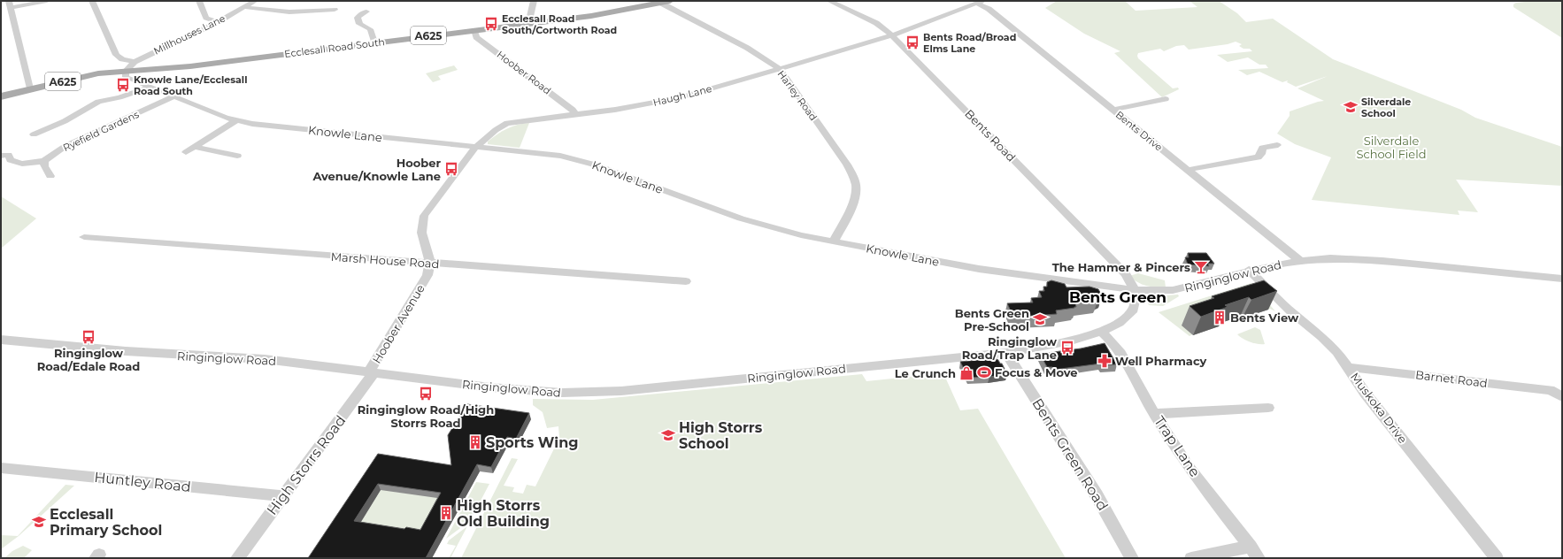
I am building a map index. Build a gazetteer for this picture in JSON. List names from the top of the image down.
{
  "streets": {
    "main road": ["A625", "Ecclesall Road South"],
    "street": [
      "Millhouses Lane",
      "Hoober Road",
      "Haugh Lane",
      "Harley Road",
      "Ryefield Gardens",
      "Bents Drive",
      "Knowle Lane",
      "Bents Road",
      "Marsh House Road",
      "Ringinglow Road",
      "Hoober Avenue",
      "Barnet Road",
      "Muskoka Drive",
      "Trap Lane",
      "Bents Green Road",
      "High Storrs Road",
      "Huntley Road"
    ]
  },
  "crossings": [
    ["Millhouses Lane", "Ecclesall Road South"],
    ["Millhouses Lane", "Knowle Lane"],
    ["Ecclesall Road South", "Hoober Road"],
    ["Ecclesall Road South", "Harley Road"],
    ["Ecclesall Road South", "Knowle Lane"],
    ["Hoober Road", "Haugh Lane"],
    ["Haugh Lane", "Harley Road"],
    ["Haugh Lane", "Bents Drive"],
    ["Haugh Lane", "Knowle Lane"],
    ["Haugh Lane", "Bents Road"],
    ["Harley Road", "Knowle Lane"],
    ["Ryefield Gardens", "Knowle Lane"],
    ["Bents Drive", "Ringinglow Road"],
    ["Knowle Lane", "Bents Road"],
    ["Knowle Lane", "Ringinglow Road"],
    ["Bents Road", "Ringinglow Road"],
    ["Marsh House Road", "Hoober Avenue"],
    ["Ringinglow Road", "Hoober Avenue"],
    ["Ringinglow Road", "Muskoka Drive"],
    ["Ringinglow Road", "Trap Lane"],
    ["Ringinglow Road", "Bents Green Road"],
    ["Ringinglow Road", "High Storrs Road"],
    ["Hoober Avenue", "High Storrs Road"],
    ["Barnet Road", "Muskoka Drive"],
    ["High Storrs Road", "Huntley Road"]
  ],
  "districts": ["Bents Green"],
  "parks": ["Silverdale School Field"],
  "places": {
    "bus stop": [
      "Ecclesall Road South/Cortworth Road",
      "Bents Road/Broad Elms Lane",
      "Knowle Lane/Ecclesall Road South",
      "Hoober Avenue/Knowle Lane",
      "Ringinglow Road/Edale Road",
      "Ringinglow Road/Trap Lane",
      "Ringinglow Road/High Storrs Road"
    ],
    "school or university": [
      "Silverdale School",
      "Bents Green Pre-School",
      "High Storrs School",
      "Ecclesall Primary School"
    ],
    "bar": ["The Hammer & Pincers"],
    "building": ["Bents View", "Sports Wing", "High Storrs Old Building"],
    "pharmacy": ["Well Pharmacy"],
    "sports": ["Focus & Move"],
    "shop": ["Le Crunch"]
  }
}
